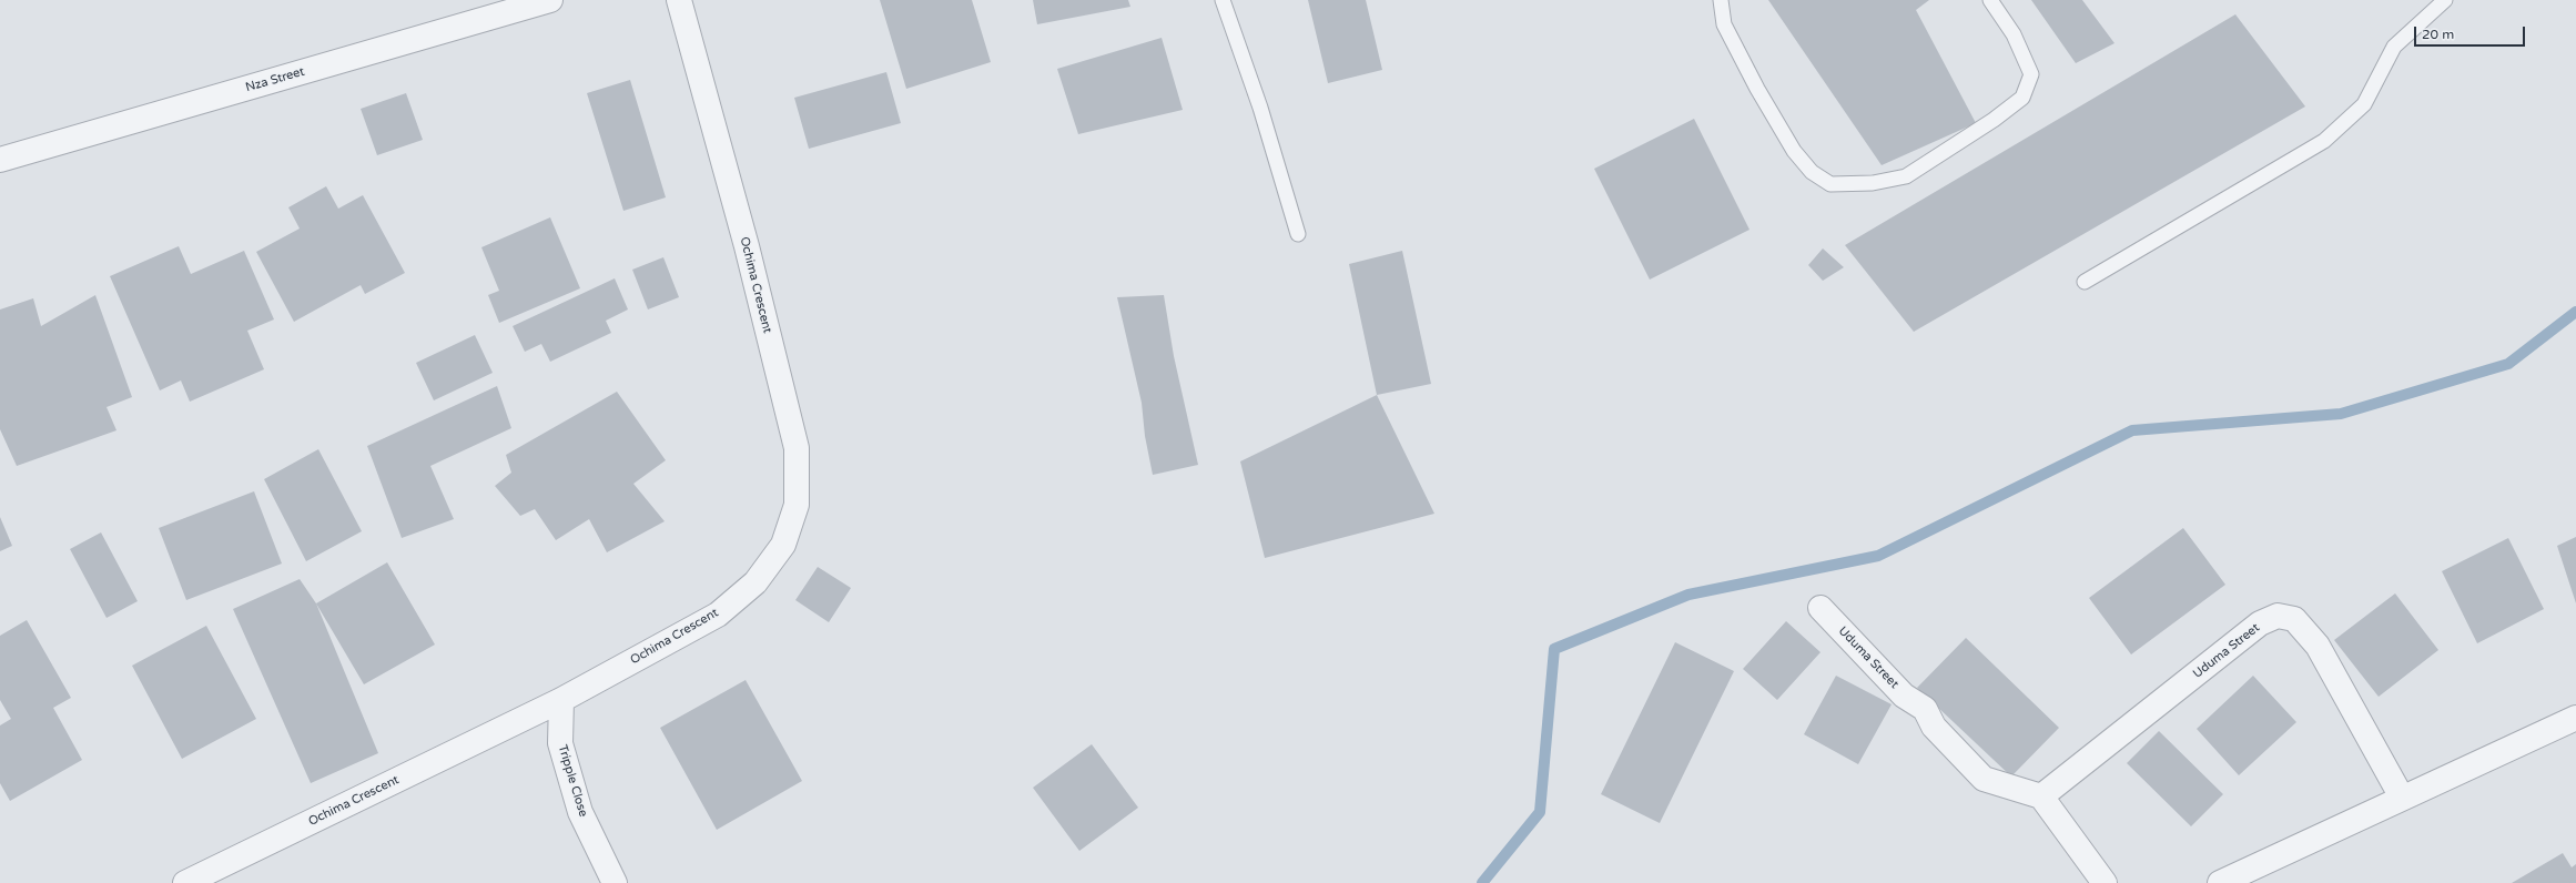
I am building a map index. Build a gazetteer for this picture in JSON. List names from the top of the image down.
{
  "streets": {
    "street": [
      "Nza Street",
      "Ochima Crescent",
      "Uduma Street",
      "Tripple Close"
    ]
  },
  "crossings": [
    ["Ochima Crescent", "Tripple Close"]
  ],
  "scale_bar": "20 m"
}
